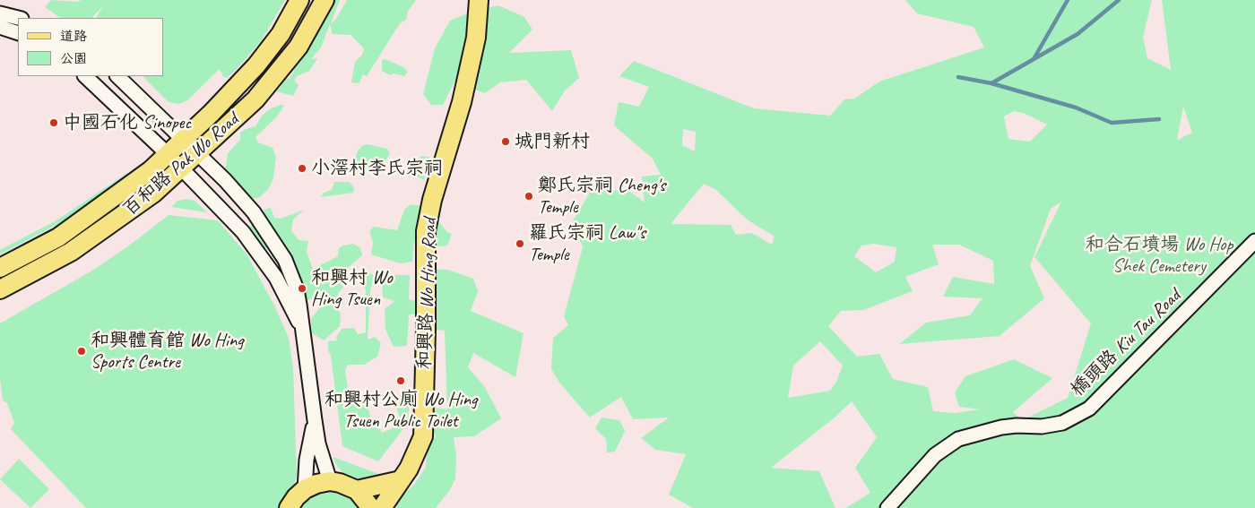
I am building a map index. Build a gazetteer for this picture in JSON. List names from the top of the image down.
{
  "streets": {
    "main road": ["百和路 Pak Wo Road", "和興路 Wo Hing Road"],
    "street": ["橋頭路 Kiu Tau Road"]
  },
  "parks": ["和合石墳場 Wo Hop Shek Cemetery"],
  "places": [
    "中國石化 Sinopec",
    "城門新村",
    "小滘村李氏宗祠",
    "鄭氏宗祠 Cheng's Temple",
    "羅氏宗祠 Law\"s Temple",
    "和興村 Wo Hing Tsuen",
    "和興體育館 Wo Hing Sports Centre",
    "和興村公廁 Wo Hing Tsuen Public Toilet"
  ],
  "legend": ["道路", "公園"]
}
